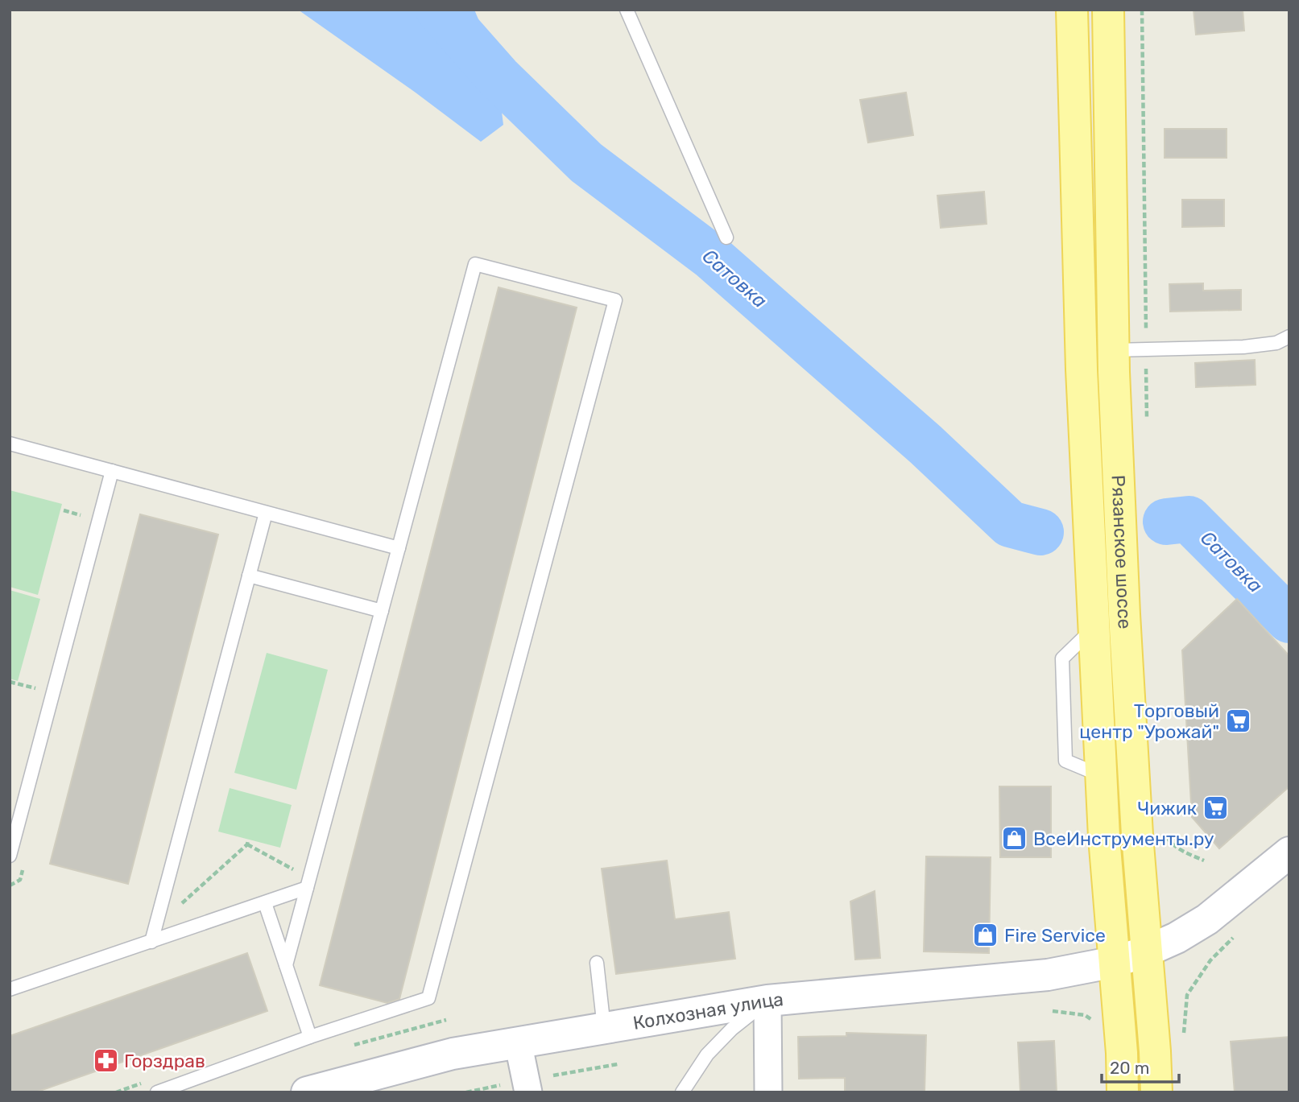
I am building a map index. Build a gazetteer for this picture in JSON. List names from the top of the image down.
{
  "streets": {
    "main road": ["Рязанское шоссе", "Колхозная улица"]
  },
  "crossings": [
    ["Рязанское шоссе", "Колхозная улица"]
  ],
  "water": ["Сатовка"],
  "places": {
    "supermarket": ["Торговый центр \"Урожай\"", "Чижик"],
    "shop": ["ВсеИнструменты.ру", "Fire Service"],
    "pharmacy": ["Горздрав"]
  },
  "scale_bar": "20 m"
}
